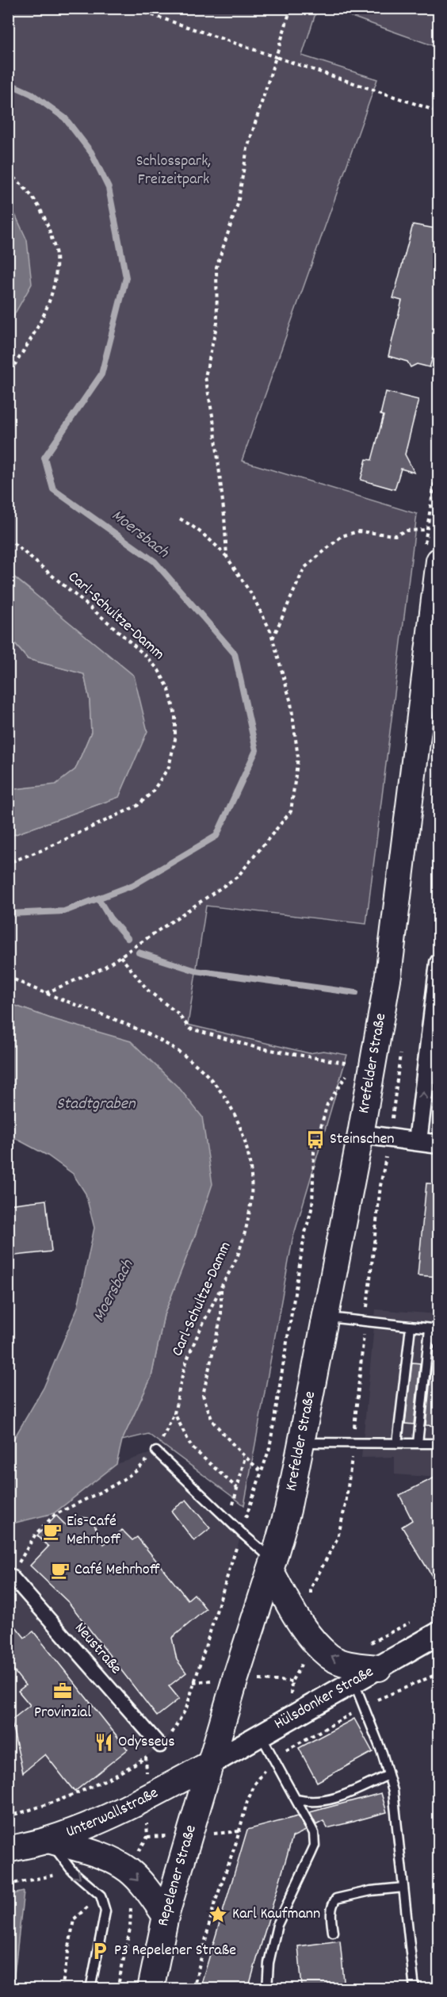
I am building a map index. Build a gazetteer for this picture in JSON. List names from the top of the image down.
{
  "streets": {
    "main road": ["Krefelder Straße", "Unterwallstraße", "Repelener Straße"],
    "street": ["Neustraße", "Hülsdonker Straße"],
    "path": ["Carl-Schultze-Damm"]
  },
  "crossings": [
    ["Carl-Schultze-Damm", "Neustraße"],
    ["Krefelder Straße", "Hülsdonker Straße"],
    ["Krefelder Straße", "Unterwallstraße"],
    ["Krefelder Straße", "Repelener Straße"],
    ["Hülsdonker Straße", "Unterwallstraße"],
    ["Hülsdonker Straße", "Repelener Straße"],
    ["Unterwallstraße", "Repelener Straße"]
  ],
  "water": ["Moersbach", "Stadtgraben"],
  "parks": ["Schlosspark, Freizeitpark"],
  "places": {
    "bus stop": ["Steinschen"],
    "cafe": ["Eis-Café Mehrhoff", "Café Mehrhoff"],
    "office": ["Provinzial"],
    "restaurant": ["Odysseus"],
    "place": ["Karl Kaufmann"],
    "parking": ["P3 Repelener Straße"]
  }
}
